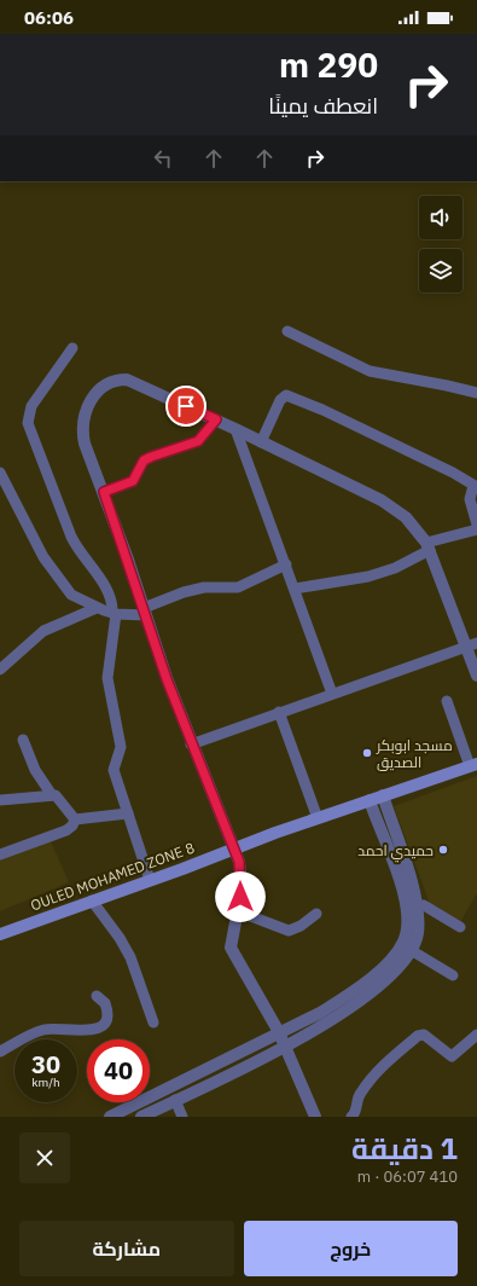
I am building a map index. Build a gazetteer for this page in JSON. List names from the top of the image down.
{
  "streets": {
    "main road": ["OULED MOHAMED ZONE 8"]
  },
  "places": ["مسجد ابوبكر الصديق", "حميدي احمد"],
  "page": {
    "status": "06:06",
    "turn": ["290 m", "انعطف يمينًا"],
    "speed": "30 km/h",
    "limit": "40",
    "heading": ["1 دقيقة", "410 m · 06:07"],
    "buttons": ["خروج", "مشاركة"]
  }
}
